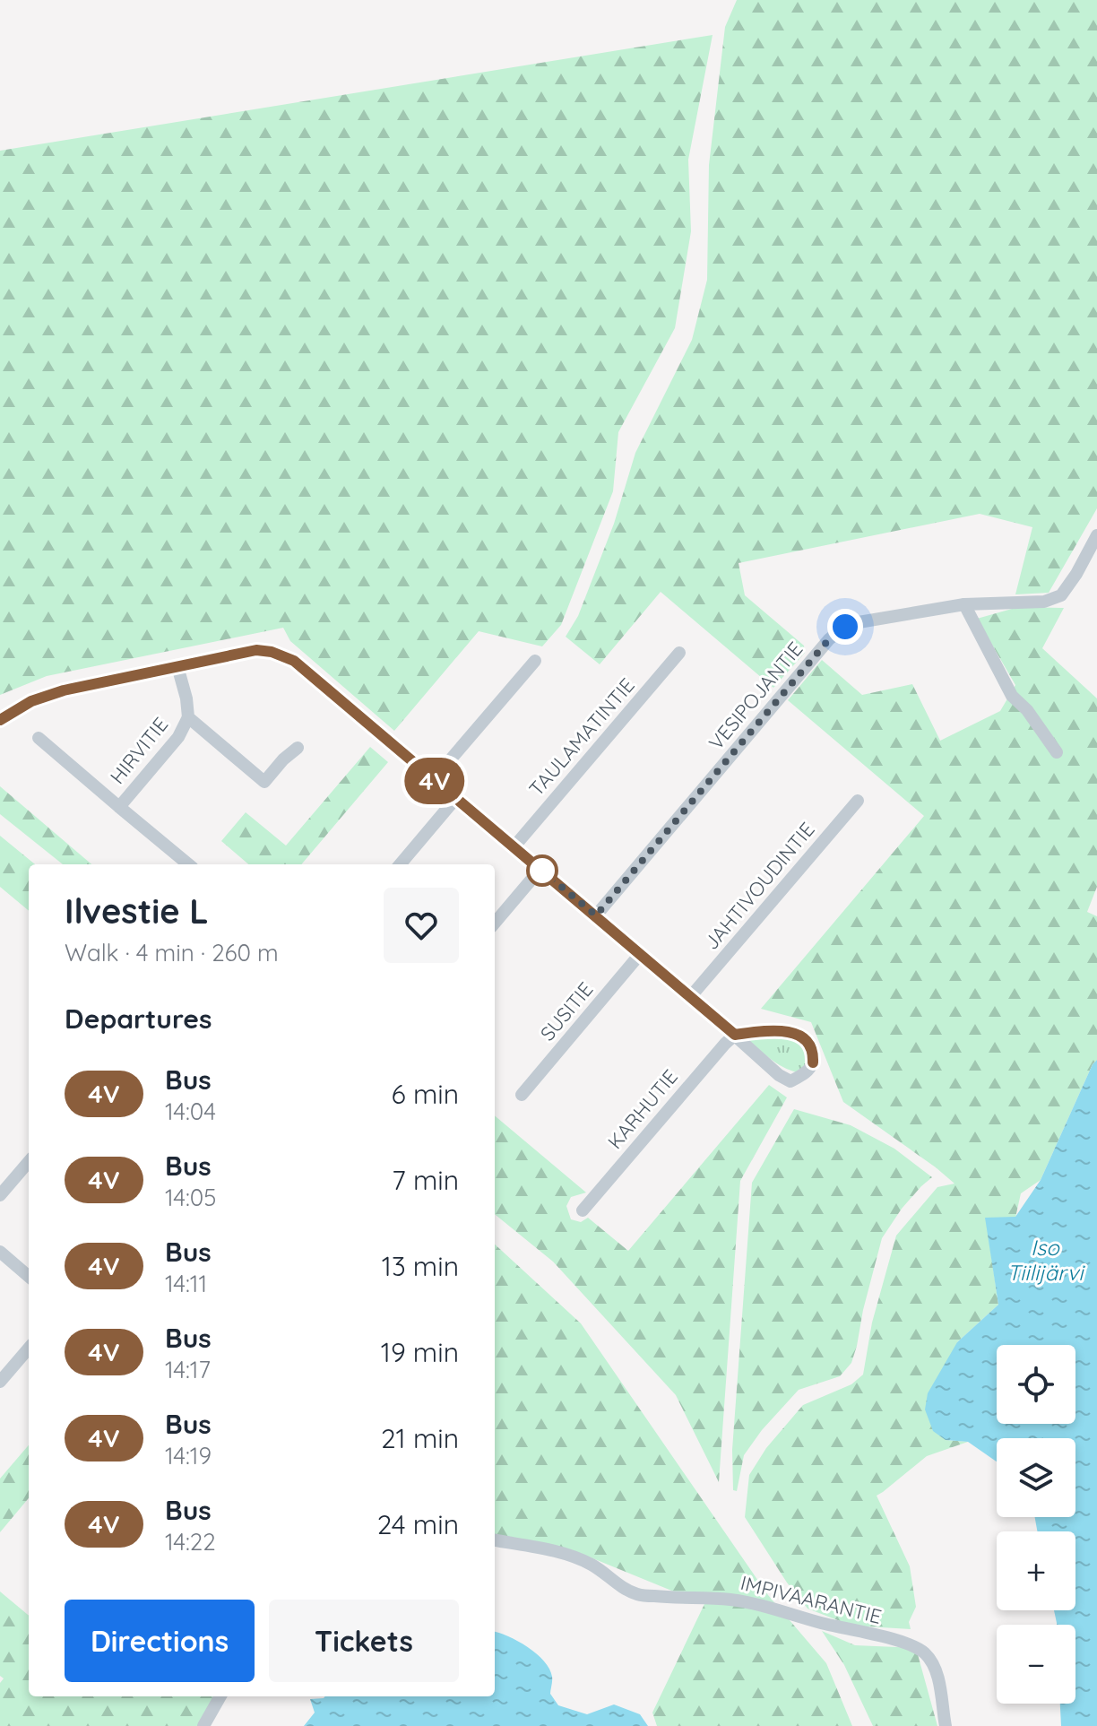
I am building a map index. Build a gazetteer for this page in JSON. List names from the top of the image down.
{
  "streets": {
    "street": [
      "VESIPOJANTIE",
      "TAULAMATINTIE",
      "HIRVITIE",
      "JAHTIVOUDINTIE",
      "SUSITIE",
      "KARHUTIE",
      "IMPIVAARANTIE"
    ]
  },
  "water": ["Iso Tiilijärvi"],
  "lines": ["bus line 4V"],
  "page": {
    "on_map": "4V",
    "heading": [
      ["Ilvestie L", "Walk · 4 min · 260 m"],
      "Departures"
    ],
    "list": [
      {
        "mark": "4V",
        "name": "Bus",
        "note": "14:04",
        "value": "6 min"
      },
      {
        "mark": "4V",
        "name": "Bus",
        "note": "14:05",
        "value": "7 min"
      },
      {
        "mark": "4V",
        "name": "Bus",
        "note": "14:11",
        "value": "13 min"
      },
      {
        "mark": "4V",
        "name": "Bus",
        "note": "14:17",
        "value": "19 min"
      },
      {
        "mark": "4V",
        "name": "Bus",
        "note": "14:19",
        "value": "21 min"
      },
      {
        "mark": "4V",
        "name": "Bus",
        "note": "14:22",
        "value": "24 min"
      }
    ],
    "map_buttons": ["+", "−"],
    "buttons": ["Directions", "Tickets"]
  }
}
